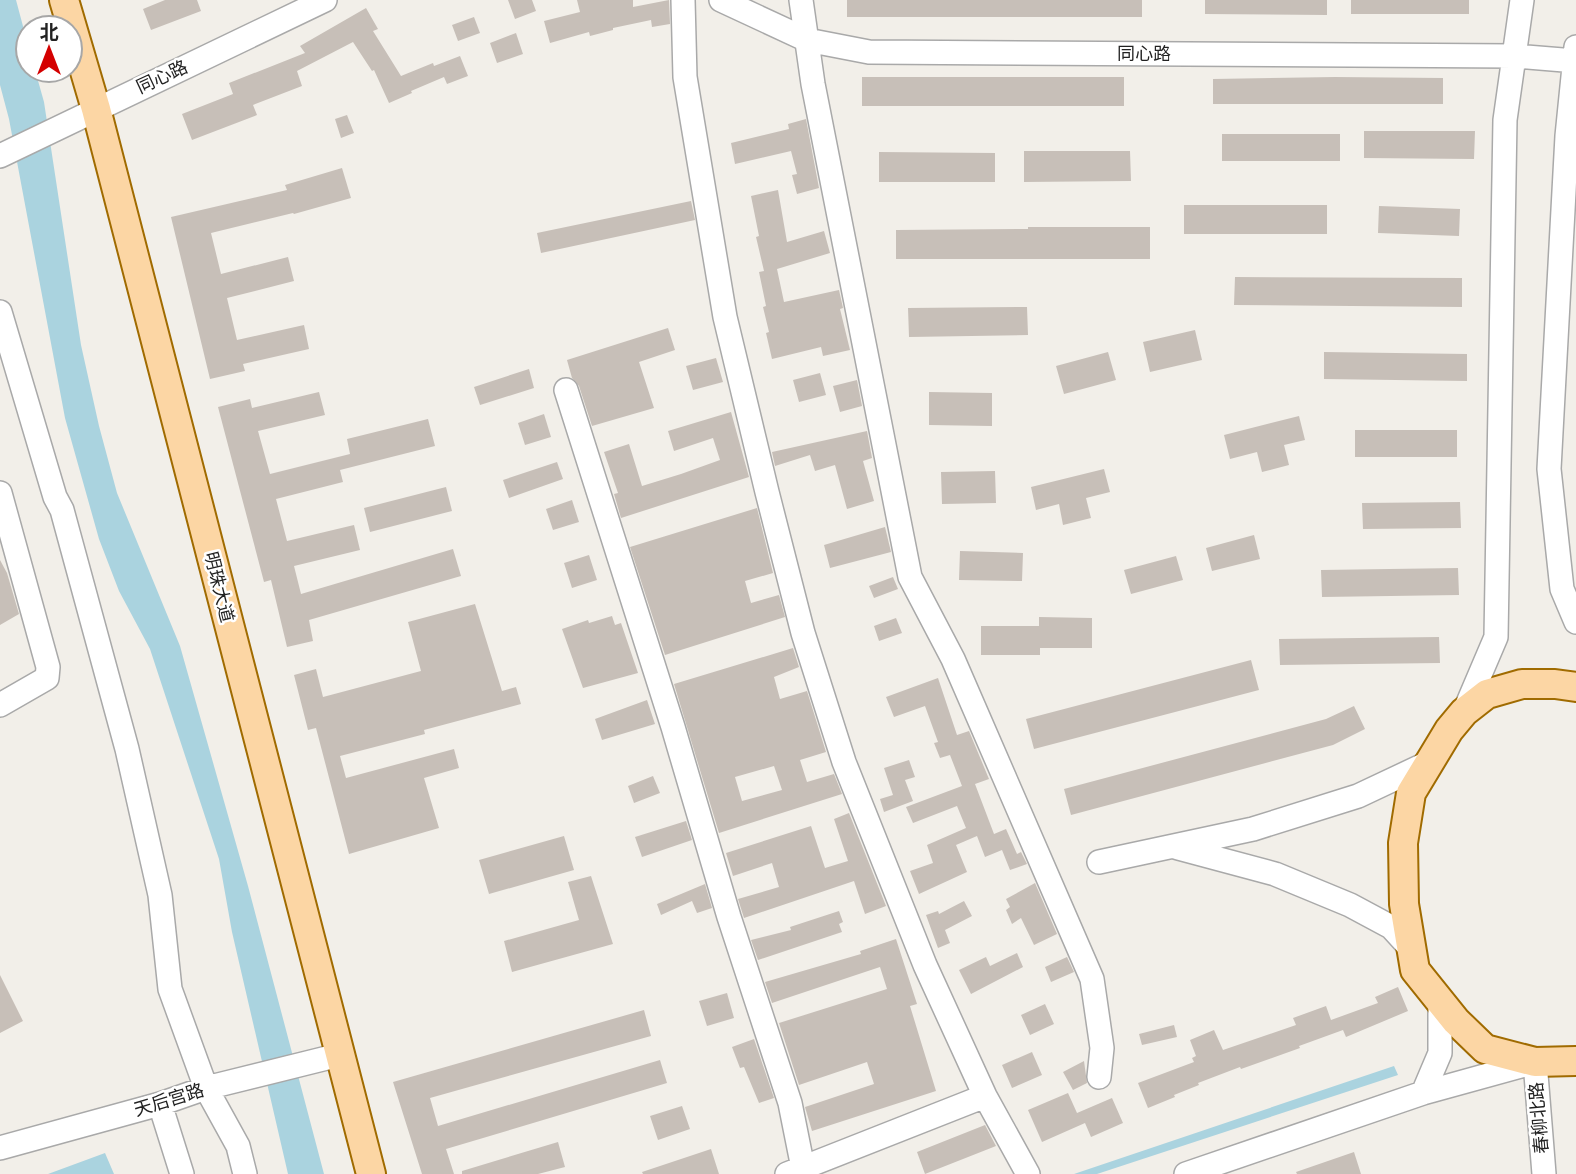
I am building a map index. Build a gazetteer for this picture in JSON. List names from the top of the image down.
{
  "streets": {
    "main road": ["明珠大道"],
    "street": ["同心路", "天后宫路", "春柳北路"]
  },
  "crossings": [
    ["同心路", "明珠大道"],
    ["明珠大道", "天后宫路"]
  ],
  "north": "top"
}
